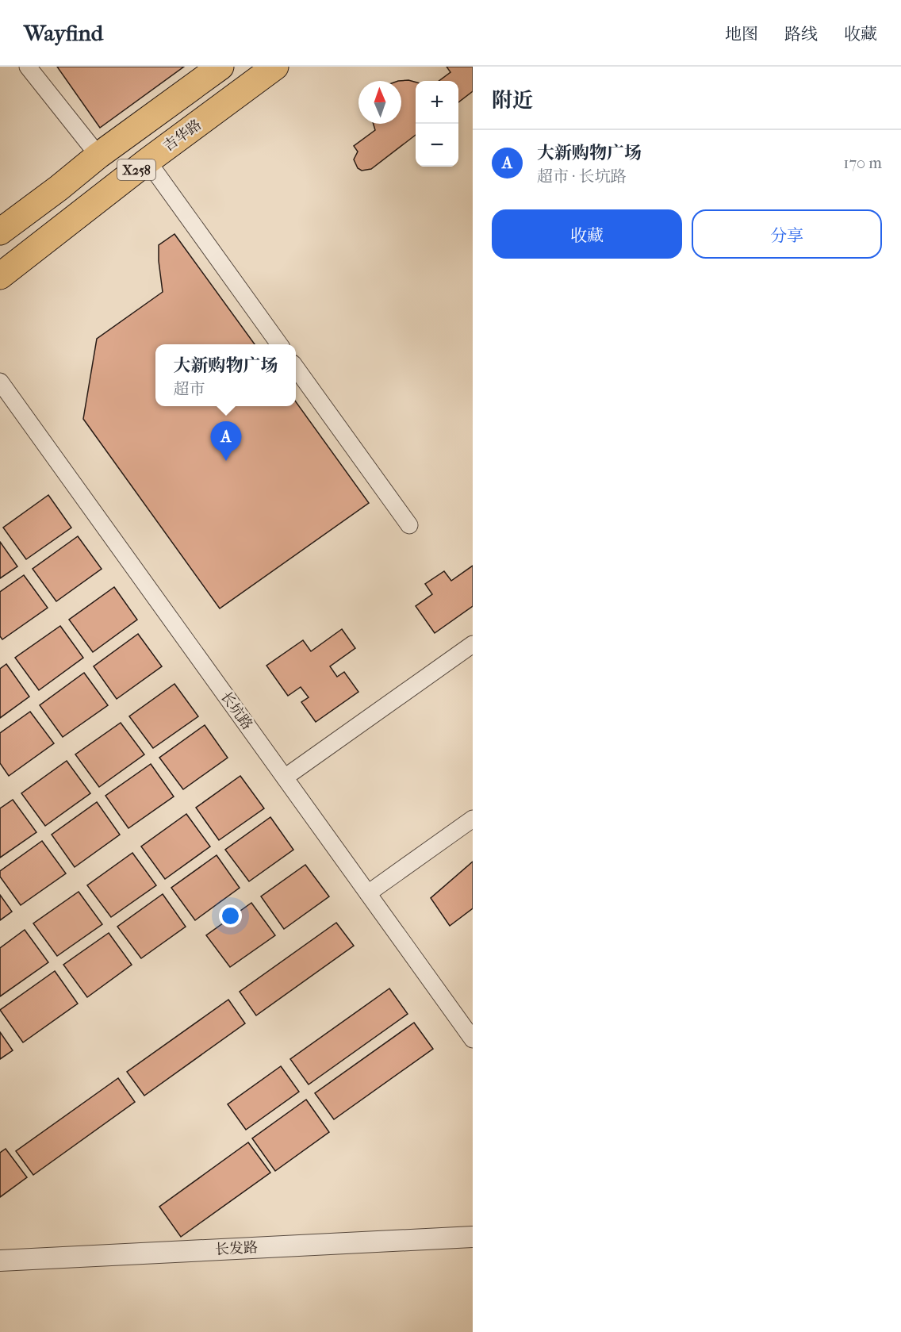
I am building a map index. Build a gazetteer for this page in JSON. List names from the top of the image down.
{
  "streets": {
    "main road": ["吉华路", "X258"],
    "street": ["长坑路", "长发路"]
  },
  "north": "top",
  "page": {
    "header": "Wayfind",
    "nav": ["地图", "路线", "收藏"],
    "heading": "附近",
    "map_buttons": ["+", "−"],
    "list": [
      {
        "mark": "A",
        "name": "大新购物广场",
        "note": "超市 · 长坑路",
        "value": "170 m"
      }
    ],
    "buttons": ["收藏", "分享"],
    "popup": ["大新购物广场", "超市"],
    "pins": "A"
  }
}
